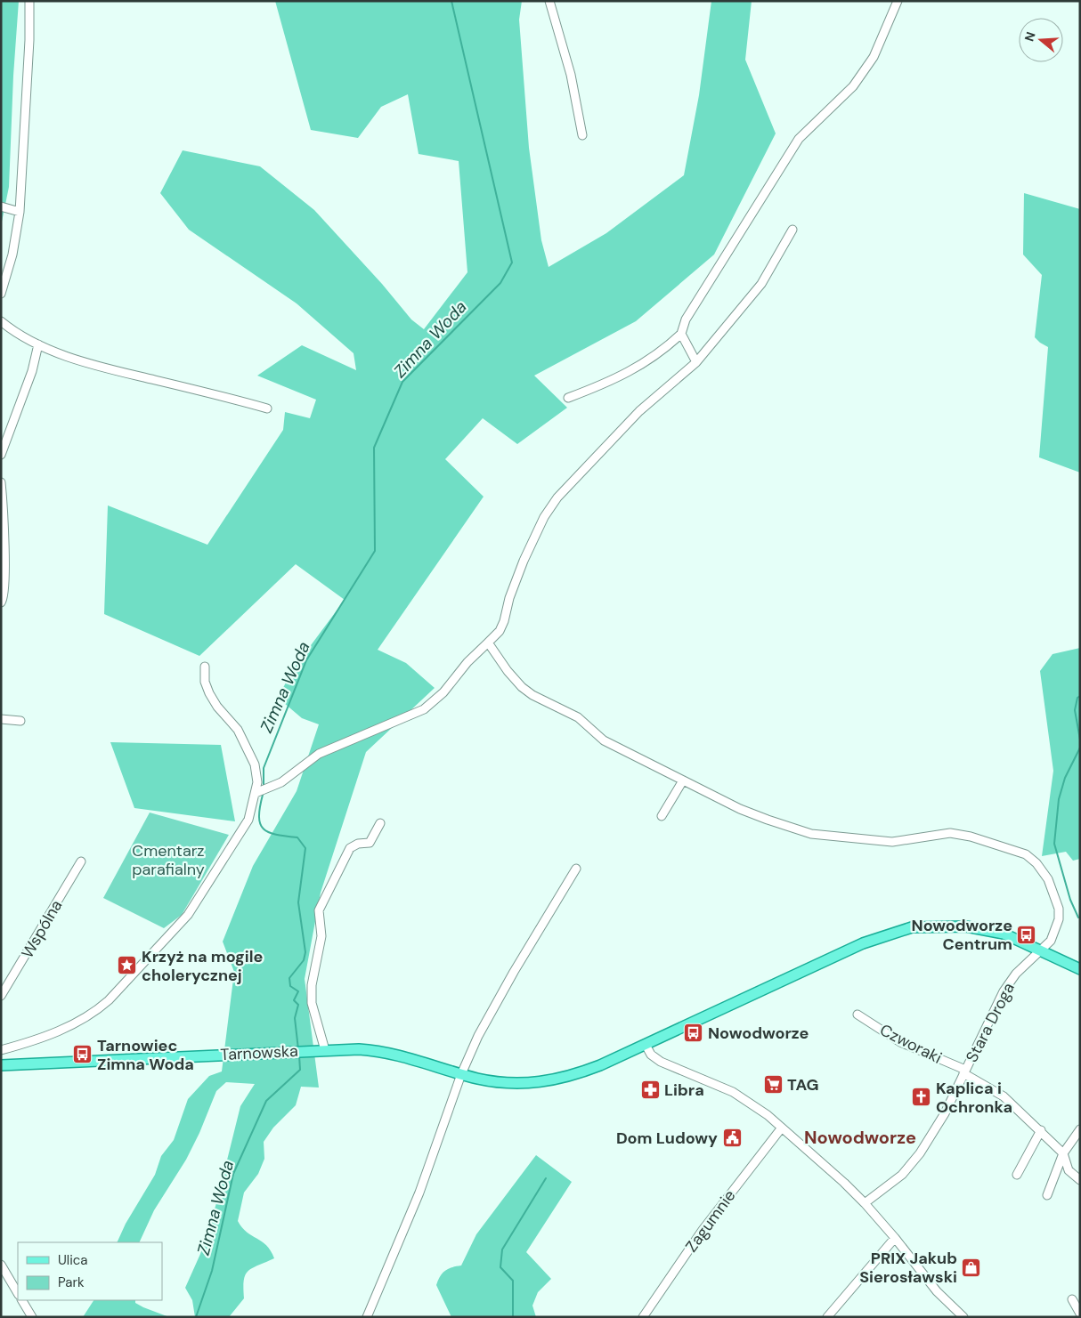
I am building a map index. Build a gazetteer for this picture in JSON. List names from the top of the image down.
{
  "streets": {
    "main road": ["Tarnowska"],
    "street": [
      "Wspólna",
      "Stara Droga",
      "Czworaki",
      "Zagumnie"
    ]
  },
  "crossings": [
    ["Stara Droga", "Czworaki"],
    ["Stara Droga", "Tarnowska"]
  ],
  "districts": ["Nowodworze"],
  "water": ["Zimna Woda"],
  "parks": ["Cmentarz parafialny"],
  "places": {
    "bus stop": ["Nowodworze Centrum", "Nowodworze", "Tarnowiec Zimna Woda"],
    "place": ["Krzyż na mogile cholerycznej"],
    "supermarket": ["TAG"],
    "pharmacy": ["Libra"],
    "church": ["Kaplica i Ochronka"],
    "public building": ["Dom Ludowy"],
    "shop": ["PRIX Jakub Sierosławski"]
  },
  "legend": ["Ulica", "Park"],
  "north": "left"
}
